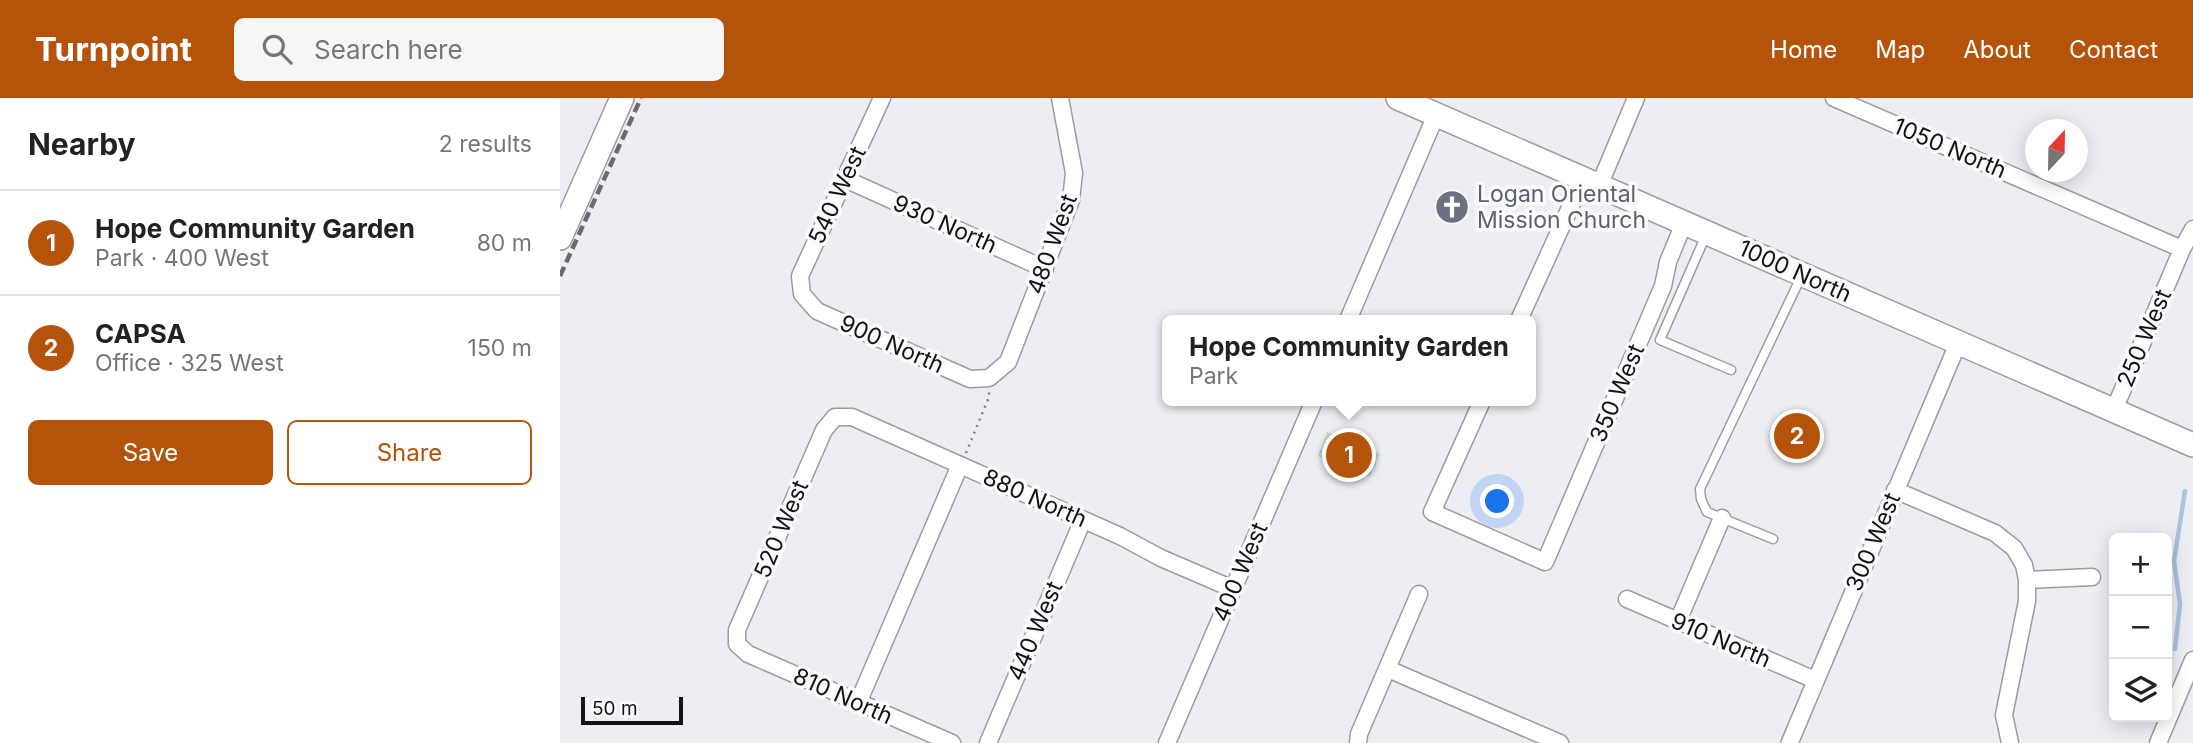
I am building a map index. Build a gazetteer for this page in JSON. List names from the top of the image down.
{
  "streets": {
    "street": [
      "1050 North",
      "540 West",
      "930 North",
      "480 West",
      "1000 North",
      "250 West",
      "900 North",
      "350 West",
      "880 North",
      "520 West",
      "300 West",
      "400 West",
      "440 West",
      "910 North",
      "810 North"
    ]
  },
  "crossings": [
    ["1050 North", "250 West"],
    ["540 West", "930 North"],
    ["540 West", "900 North"],
    ["930 North", "480 West"],
    ["480 West", "900 North"],
    ["1000 North", "250 West"],
    ["1000 North", "350 West"],
    ["1000 North", "300 West"],
    ["880 North", "520 West"],
    ["880 North", "400 West"],
    ["880 North", "440 West"],
    ["520 West", "810 North"],
    ["300 West", "910 North"]
  ],
  "places": {
    "church": ["Logan Oriental Mission Church"]
  },
  "scale_bar": "50 m",
  "north": "top",
  "page": {
    "header": "Turnpoint",
    "search": "Search here",
    "nav": [
      "Home",
      "Map",
      "About",
      "Contact"
    ],
    "heading": ["Nearby", "2 results"],
    "list": [
      {
        "mark": "1",
        "name": "Hope Community Garden",
        "note": "Park · 400 West",
        "value": "80 m"
      },
      {
        "mark": "2",
        "name": "CAPSA",
        "note": "Office · 325 West",
        "value": "150 m"
      }
    ],
    "popup": ["Hope Community Garden", "Park"],
    "buttons": ["Save", "Share"],
    "pins": ["2", "1"],
    "map_buttons": ["+", "−"],
    "scale": "50 m"
  }
}
